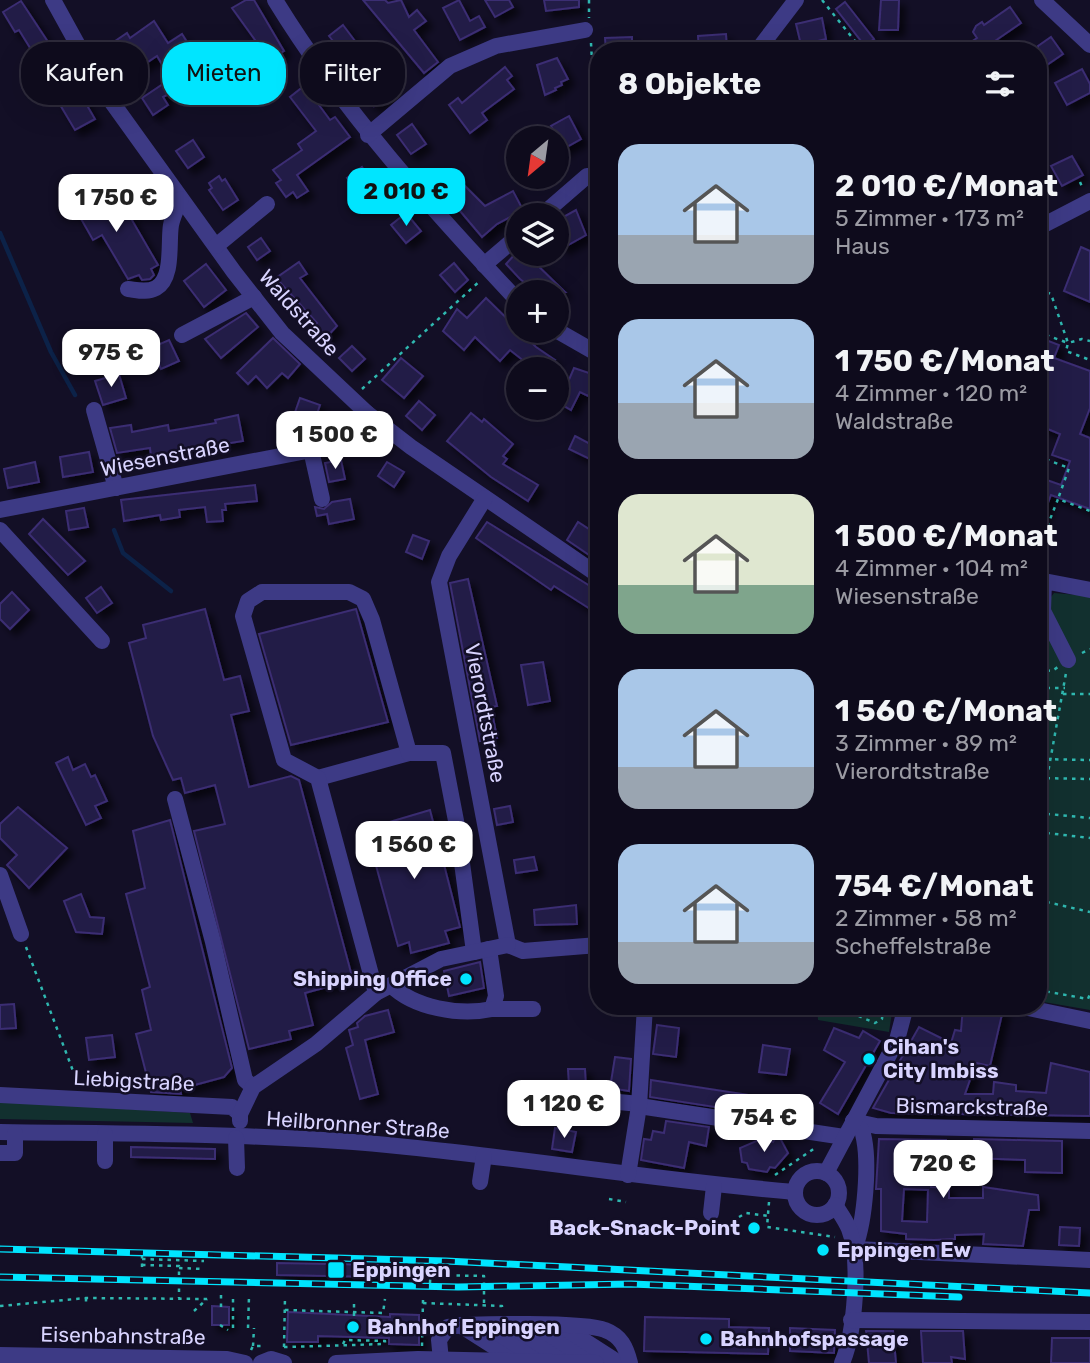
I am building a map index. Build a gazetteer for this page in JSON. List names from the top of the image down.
{
  "streets": {
    "street": [
      "Waldstraße",
      "Wiesenstraße",
      "Vierordtstraße",
      "Liebigstraße",
      "Bismarckstraße",
      "Heilbronner Straße",
      "Eisenbahnstraße"
    ]
  },
  "crossings": [
    ["Waldstraße", "Wiesenstraße"],
    ["Waldstraße", "Vierordtstraße"]
  ],
  "places": {
    "other": [
      "Shipping Office",
      "Cihan's City Imbiss",
      "Back-Snack-Point",
      "Eppingen Ew",
      "Bahnhof Eppingen",
      "Bahnhofspassage"
    ],
    "transit": ["Eppingen"]
  },
  "north": "bottom left",
  "page": {
    "chip": ["Kaufen", "Mieten", "Filter"],
    "heading": "8 Objekte",
    "map_buttons": ["+", "−"],
    "list": [
      {
        "name": "2 010 €/Monat",
        "note": "5 Zimmer · 173 m² · Haus"
      },
      {
        "name": "1 750 €/Monat",
        "note": "4 Zimmer · 120 m² · Waldstraße"
      },
      {
        "name": "1 500 €/Monat",
        "note": "4 Zimmer · 104 m² · Wiesenstraße"
      },
      {
        "name": "1 560 €/Monat",
        "note": "3 Zimmer · 89 m² · Vierordtstraße"
      },
      {
        "name": "754 €/Monat",
        "note": "2 Zimmer · 58 m² · Scheffelstraße"
      }
    ],
    "price": [
      "2 010 €",
      "1 750 €",
      "975 €",
      "1 500 €",
      "1 560 €",
      "1 120 €",
      "754 €",
      "720 €"
    ]
  }
}
